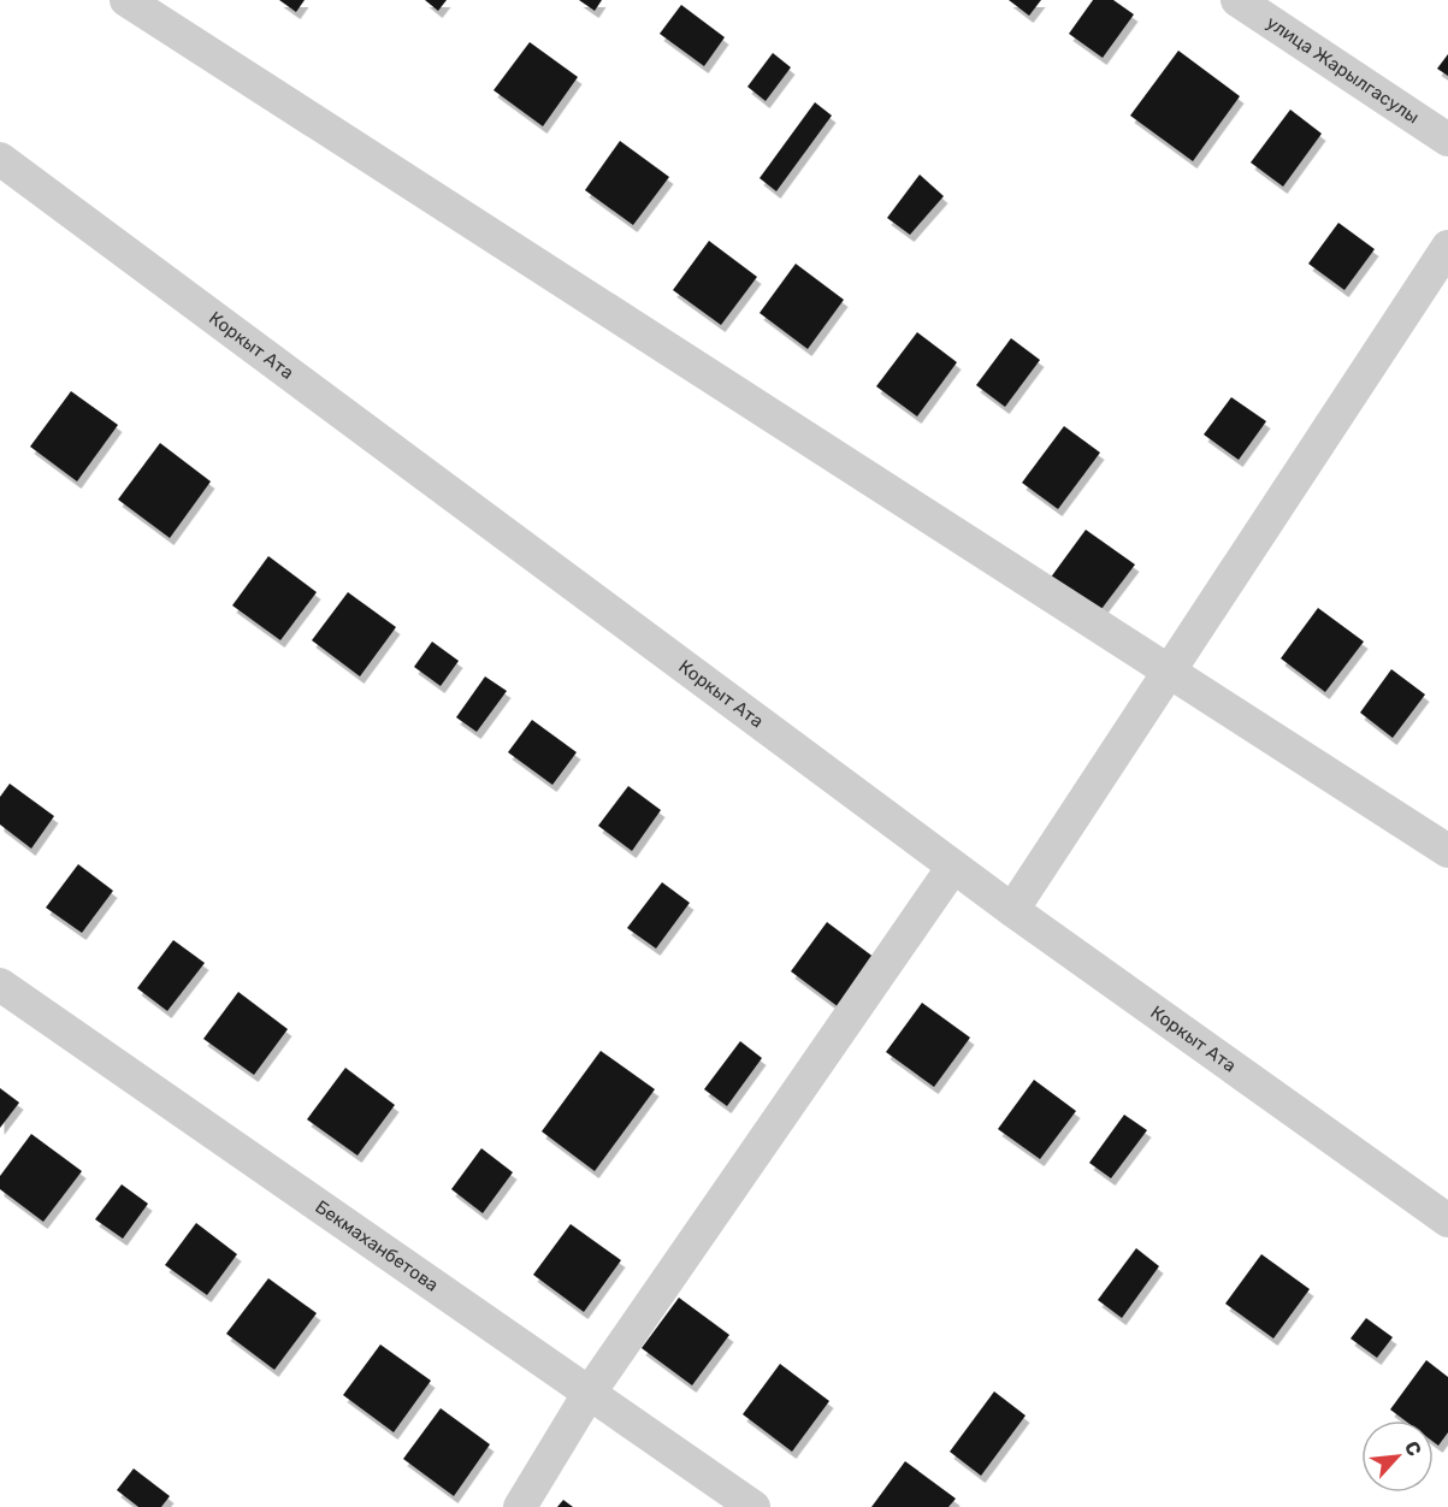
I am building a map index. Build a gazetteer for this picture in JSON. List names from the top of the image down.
{
  "streets": {
    "street": ["улица Жарылгасулы", "Коркыт Ата", "Бекмаханбетова"]
  },
  "north": "top right"
}
